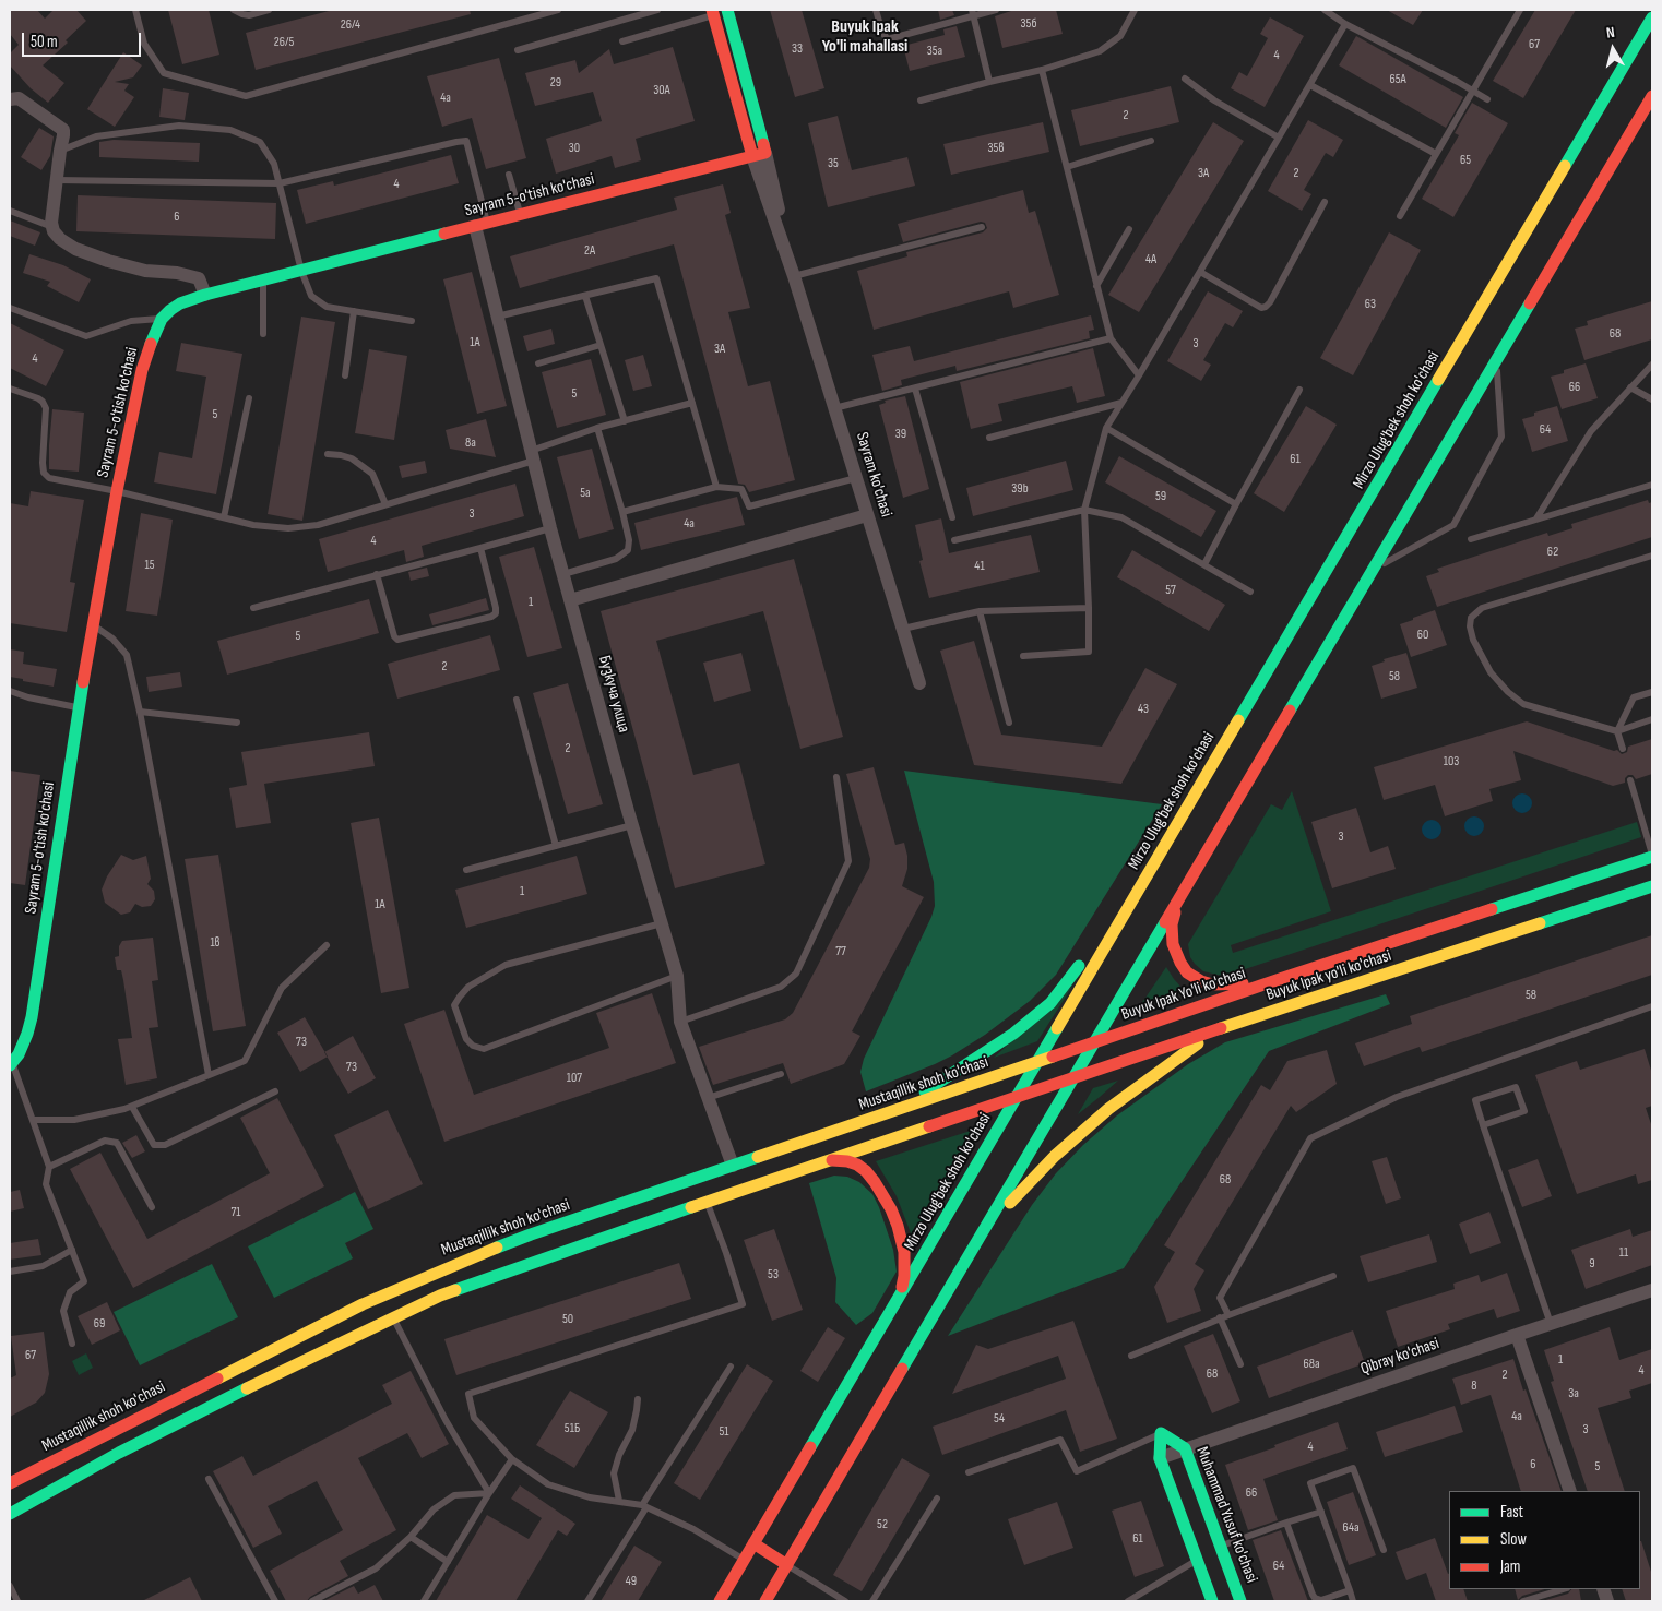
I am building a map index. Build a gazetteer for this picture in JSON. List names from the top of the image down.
{
  "streets": {
    "main road": [
      "Sayram 5-o'tish ko'chasi",
      "Mirzo Ulug'bek shoh ko'chasi",
      "Sayram ko'chasi",
      "Buyuk Ipak yo'li ko'chasi",
      "Buyuk Ipak Yo'li ko'chasi",
      "Mustaqillik shoh ko'chasi",
      "Muhammad Yusuf ko'chasi"
    ],
    "street": ["Бузкуча улица", "Qibray ko'chasi"]
  },
  "crossings": [
    ["Sayram 5-o'tish ko'chasi", "Sayram ko'chasi"],
    ["Sayram 5-o'tish ko'chasi", "Бузкуча улица"],
    ["Mirzo Ulug'bek shoh ko'chasi", "Buyuk Ipak yo'li ko'chasi"],
    ["Mirzo Ulug'bek shoh ko'chasi", "Mustaqillik shoh ko'chasi"],
    ["Бузкуча улица", "Mustaqillik shoh ko'chasi"],
    ["Buyuk Ipak yo'li ko'chasi", "Buyuk Ipak Yo'li ko'chasi"],
    ["Qibray ko'chasi", "Muhammad Yusuf ko'chasi"]
  ],
  "districts": ["Buyuk Ipak Yo'li mahallasi"],
  "house_numbers": [
    "35б",
    "26/4",
    "26/5",
    "67",
    "33",
    "35a",
    "4",
    "65А",
    "29",
    "30A",
    "4a",
    "2",
    "30",
    "35в",
    "65",
    "35",
    "3А",
    "2",
    "4",
    "6",
    "2A",
    "4А",
    "63",
    "68",
    "1А",
    "3",
    "3A",
    "4",
    "66",
    "5",
    "5",
    "64",
    "39",
    "8а",
    "61",
    "39b",
    "5а",
    "59",
    "3",
    "4а",
    "4",
    "62",
    "15",
    "41",
    "57",
    "1",
    "60",
    "5",
    "2",
    "58",
    "43",
    "2",
    "103",
    "3",
    "1",
    "1А",
    "1в",
    "77",
    "58",
    "73",
    "73",
    "107",
    "68",
    "71",
    "11",
    "9",
    "53",
    "50",
    "69",
    "67",
    "1",
    "68а",
    "4",
    "68",
    "2",
    "8",
    "3a",
    "4a",
    "54",
    "51Б",
    "3",
    "51",
    "4",
    "6",
    "5",
    "66",
    "52",
    "64а",
    "61",
    "64",
    "49"
  ],
  "legend": ["Fast", "Slow", "Jam"],
  "scale_bar": "50 m",
  "north": "top"
}
